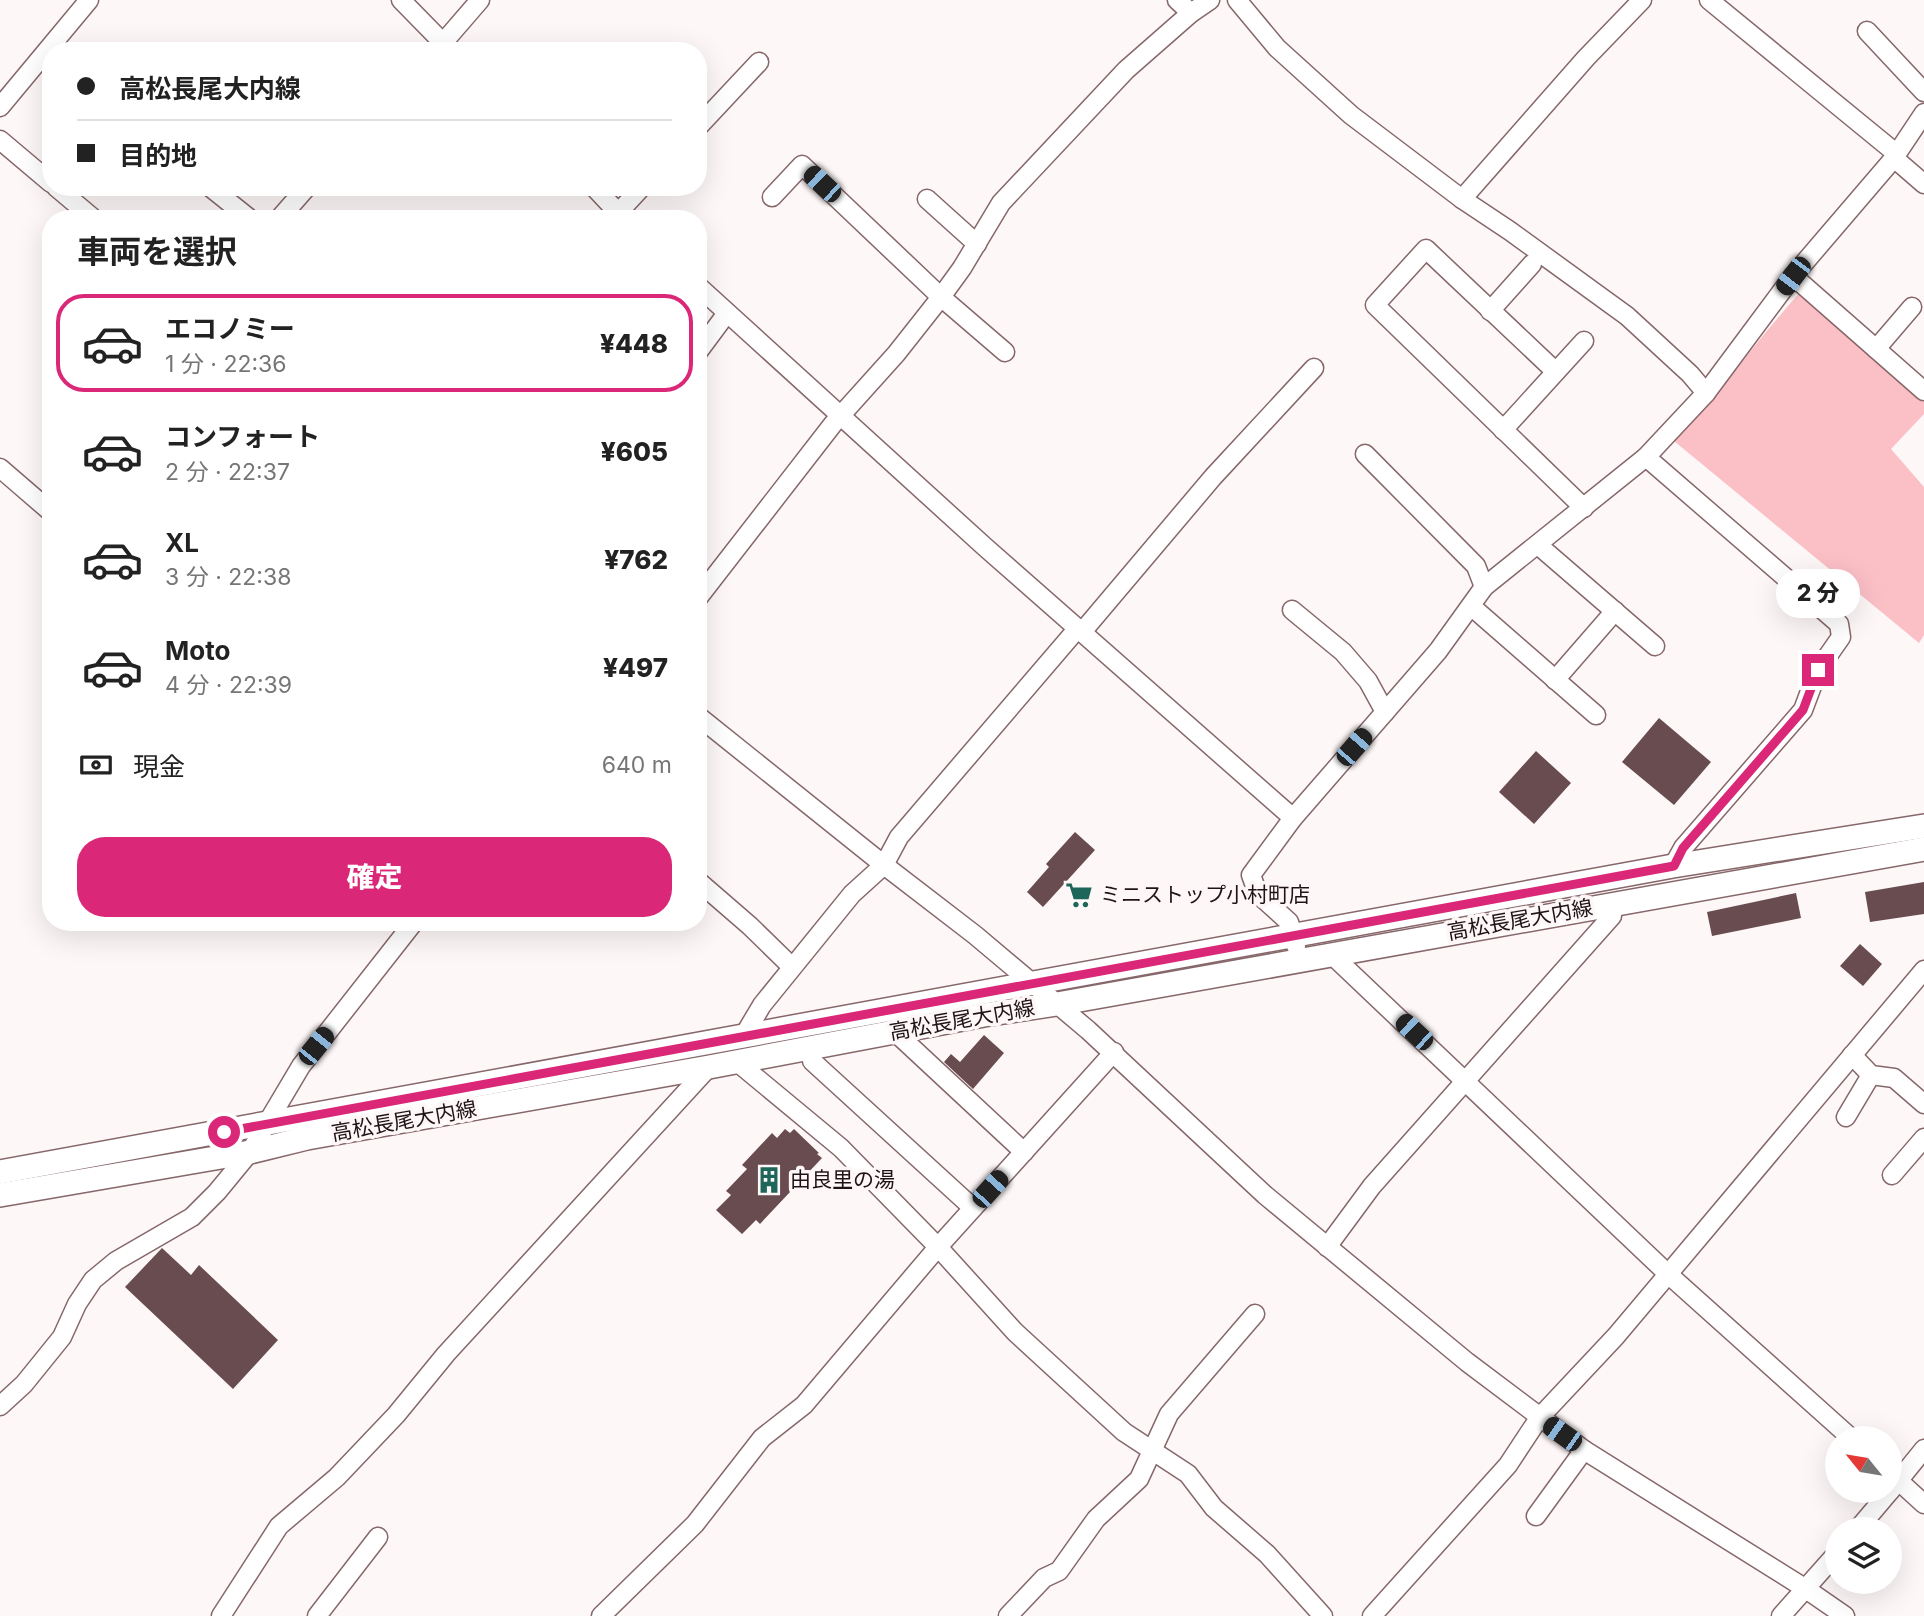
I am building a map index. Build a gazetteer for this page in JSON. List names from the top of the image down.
{
  "streets": {
    "main road": ["高松長尾大内線"]
  },
  "places": {
    "supermarket": ["ミニストップ小村町店"],
    "building": ["由良里の湯"]
  },
  "north": "top left",
  "page": {
    "banner": ["高松長尾大内線", "目的地"],
    "heading": "車両を選択",
    "list": [
      {
        "name": "エコノミー",
        "note": "1 分 · 22:36",
        "value": "¥448"
      },
      {
        "name": "コンフォート",
        "note": "2 分 · 22:37",
        "value": "¥605"
      },
      {
        "name": "XL",
        "note": "3 分 · 22:38",
        "value": "¥762"
      },
      {
        "name": "Moto",
        "note": "4 分 · 22:39",
        "value": "¥497"
      }
    ],
    "bubble": "2 分",
    "pay": ["現金", "640 m"],
    "buttons": "確定"
  }
}
